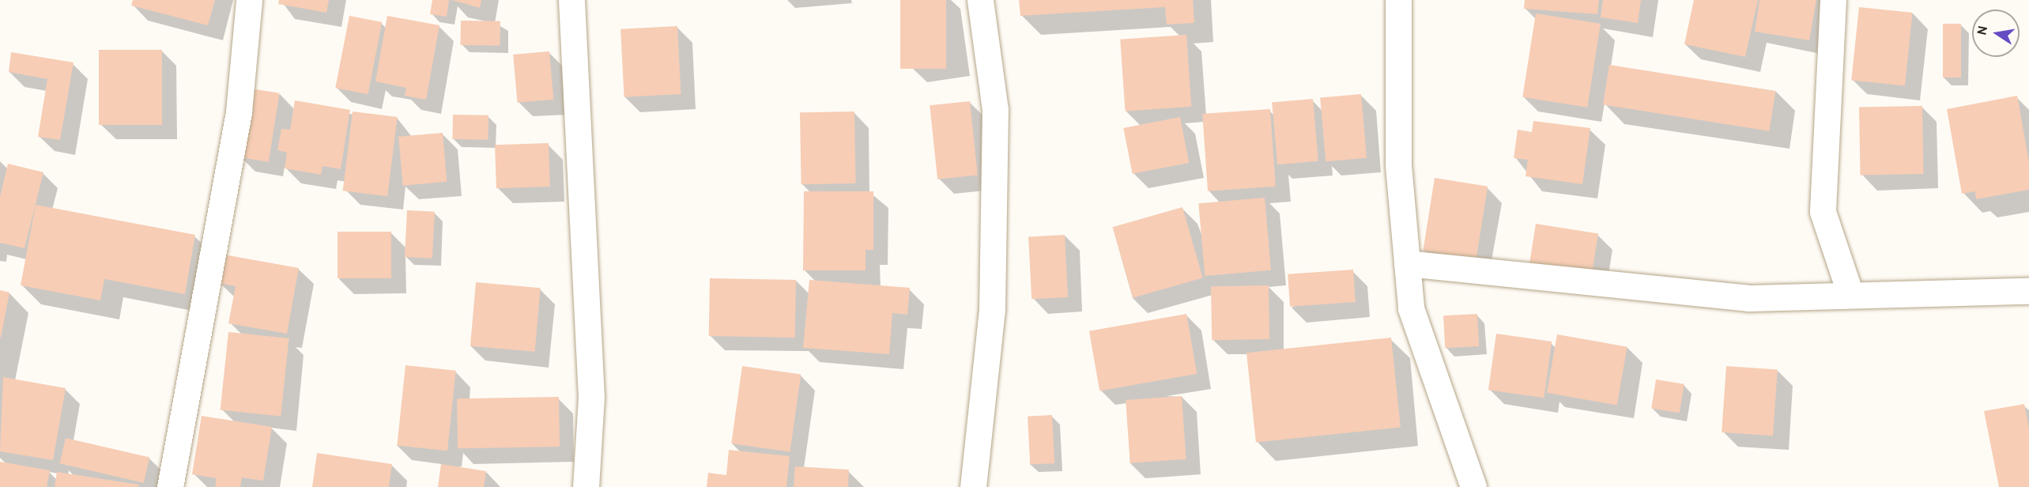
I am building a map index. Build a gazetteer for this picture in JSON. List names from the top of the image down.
{
  "north": "left"
}
